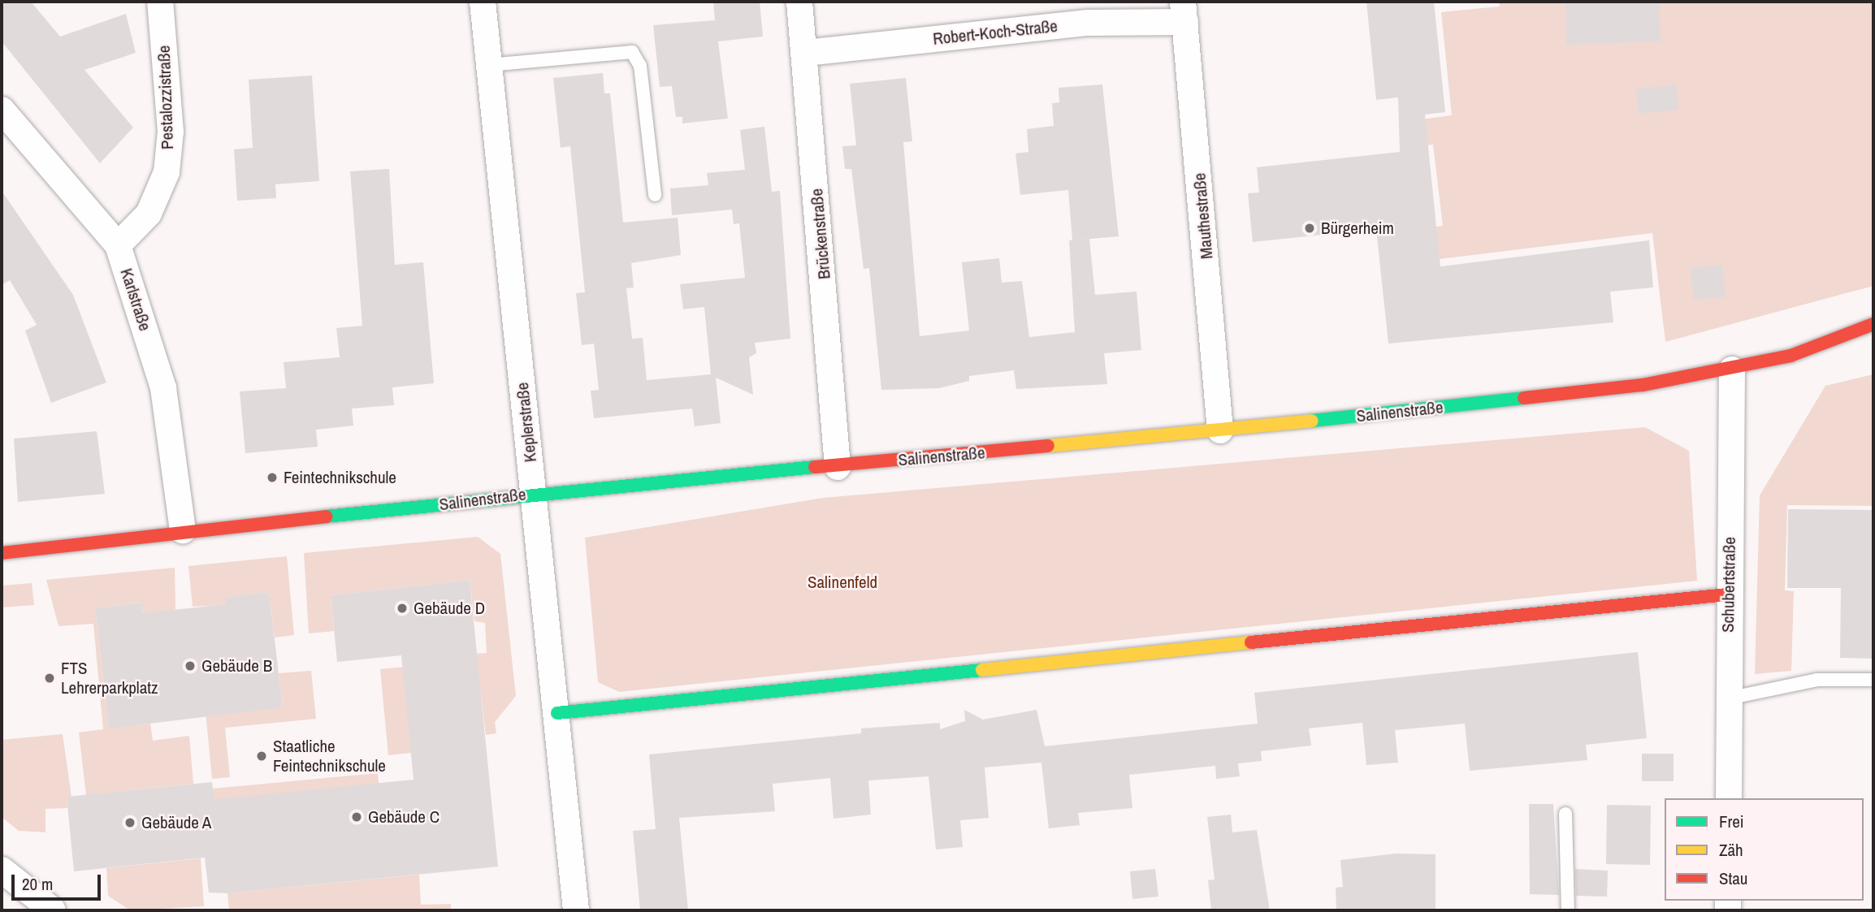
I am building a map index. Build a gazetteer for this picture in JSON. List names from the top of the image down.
{
  "streets": {
    "street": [
      "Robert-Koch-Straße",
      "Pestalozzistraße",
      "Mauthestraße",
      "Brückenstraße",
      "Karlstraße",
      "Salinenstraße",
      "Keplerstraße",
      "Schubertstraße"
    ]
  },
  "crossings": [
    ["Robert-Koch-Straße", "Mauthestraße"],
    ["Robert-Koch-Straße", "Brückenstraße"],
    ["Pestalozzistraße", "Karlstraße"],
    ["Mauthestraße", "Salinenstraße"],
    ["Brückenstraße", "Salinenstraße"],
    ["Karlstraße", "Salinenstraße"],
    ["Salinenstraße", "Keplerstraße"],
    ["Salinenstraße", "Schubertstraße"]
  ],
  "parks": ["Salinenfeld"],
  "places": [
    "Bürgerheim",
    "Feintechnikschule",
    "Gebäude D",
    "Gebäude B",
    "FTS Lehrerparkplatz",
    "Staatliche Feintechnikschule",
    "Gebäude C",
    "Gebäude A"
  ],
  "legend": ["Frei", "Zäh", "Stau"],
  "scale_bar": "20 m"
}
